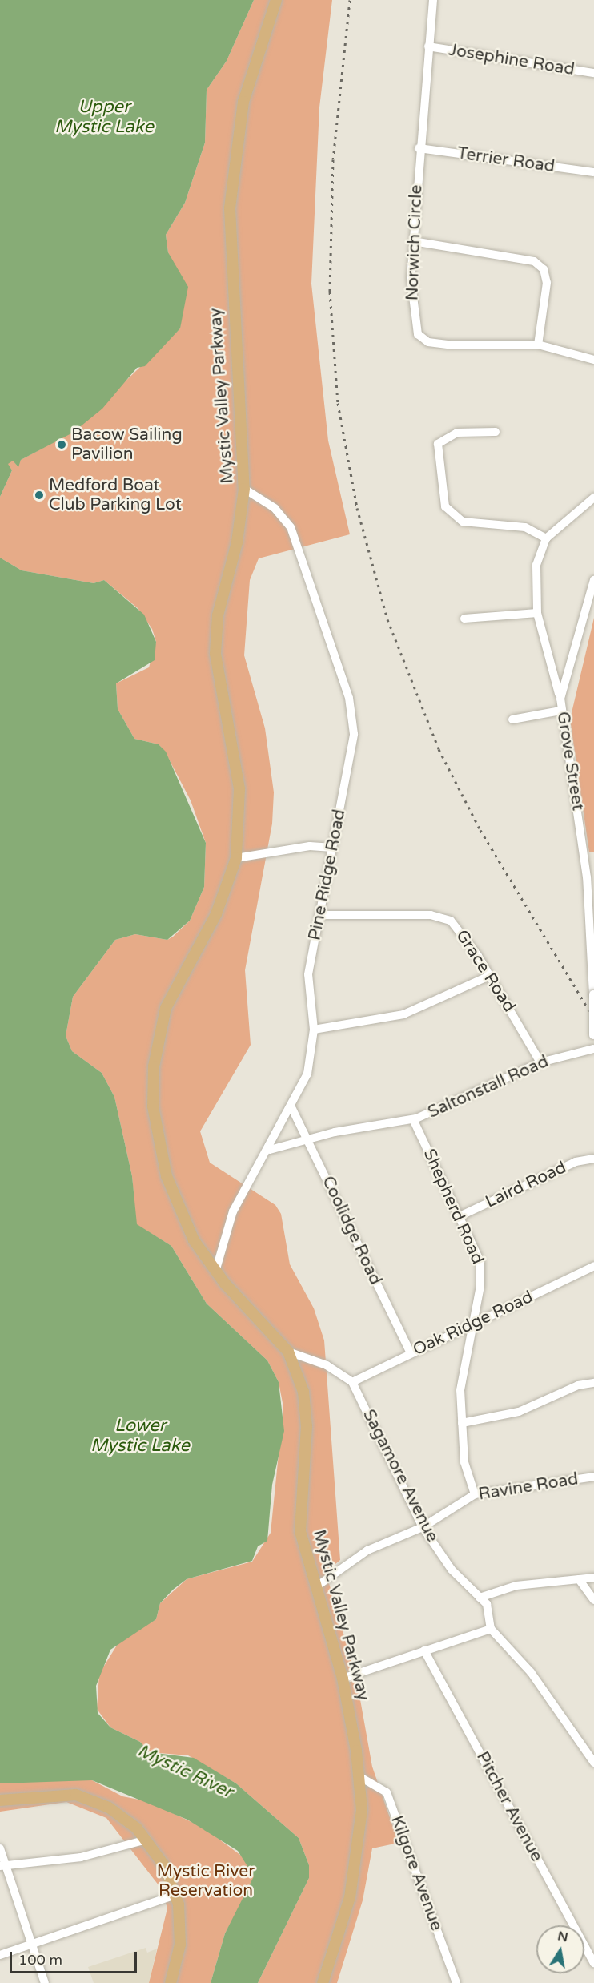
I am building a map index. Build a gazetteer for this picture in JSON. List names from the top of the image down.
{
  "streets": {
    "main road": ["Mystic Valley Parkway"],
    "street": [
      "Josephine Road",
      "Terrier Road",
      "Norwich Circle",
      "Grove Street",
      "Pine Ridge Road",
      "Grace Road",
      "Saltonstall Road",
      "Laird Road",
      "Shepherd Road",
      "Coolidge Road",
      "Oak Ridge Road",
      "Sagamore Avenue",
      "Ravine Road",
      "Pitcher Avenue",
      "Kilgore Avenue"
    ]
  },
  "crossings": [
    ["Josephine Road", "Norwich Circle"],
    ["Terrier Road", "Norwich Circle"],
    ["Mystic Valley Parkway", "Pine Ridge Road"],
    ["Mystic Valley Parkway", "Ravine Road"],
    ["Mystic Valley Parkway", "Kilgore Avenue"],
    ["Grove Street", "Saltonstall Road"],
    ["Pine Ridge Road", "Grace Road"],
    ["Pine Ridge Road", "Saltonstall Road"],
    ["Pine Ridge Road", "Coolidge Road"],
    ["Grace Road", "Saltonstall Road"],
    ["Saltonstall Road", "Shepherd Road"],
    ["Saltonstall Road", "Coolidge Road"],
    ["Laird Road", "Shepherd Road"],
    ["Shepherd Road", "Oak Ridge Road"],
    ["Shepherd Road", "Ravine Road"],
    ["Coolidge Road", "Oak Ridge Road"],
    ["Oak Ridge Road", "Sagamore Avenue"],
    ["Sagamore Avenue", "Ravine Road"]
  ],
  "water": ["Upper Mystic Lake", "Lower Mystic Lake", "Mystic River"],
  "parks": ["Mystic River Reservation"],
  "places": ["Bacow Sailing Pavilion", "Medford Boat Club Parking Lot"],
  "scale_bar": "100 m",
  "north": "top"
}
